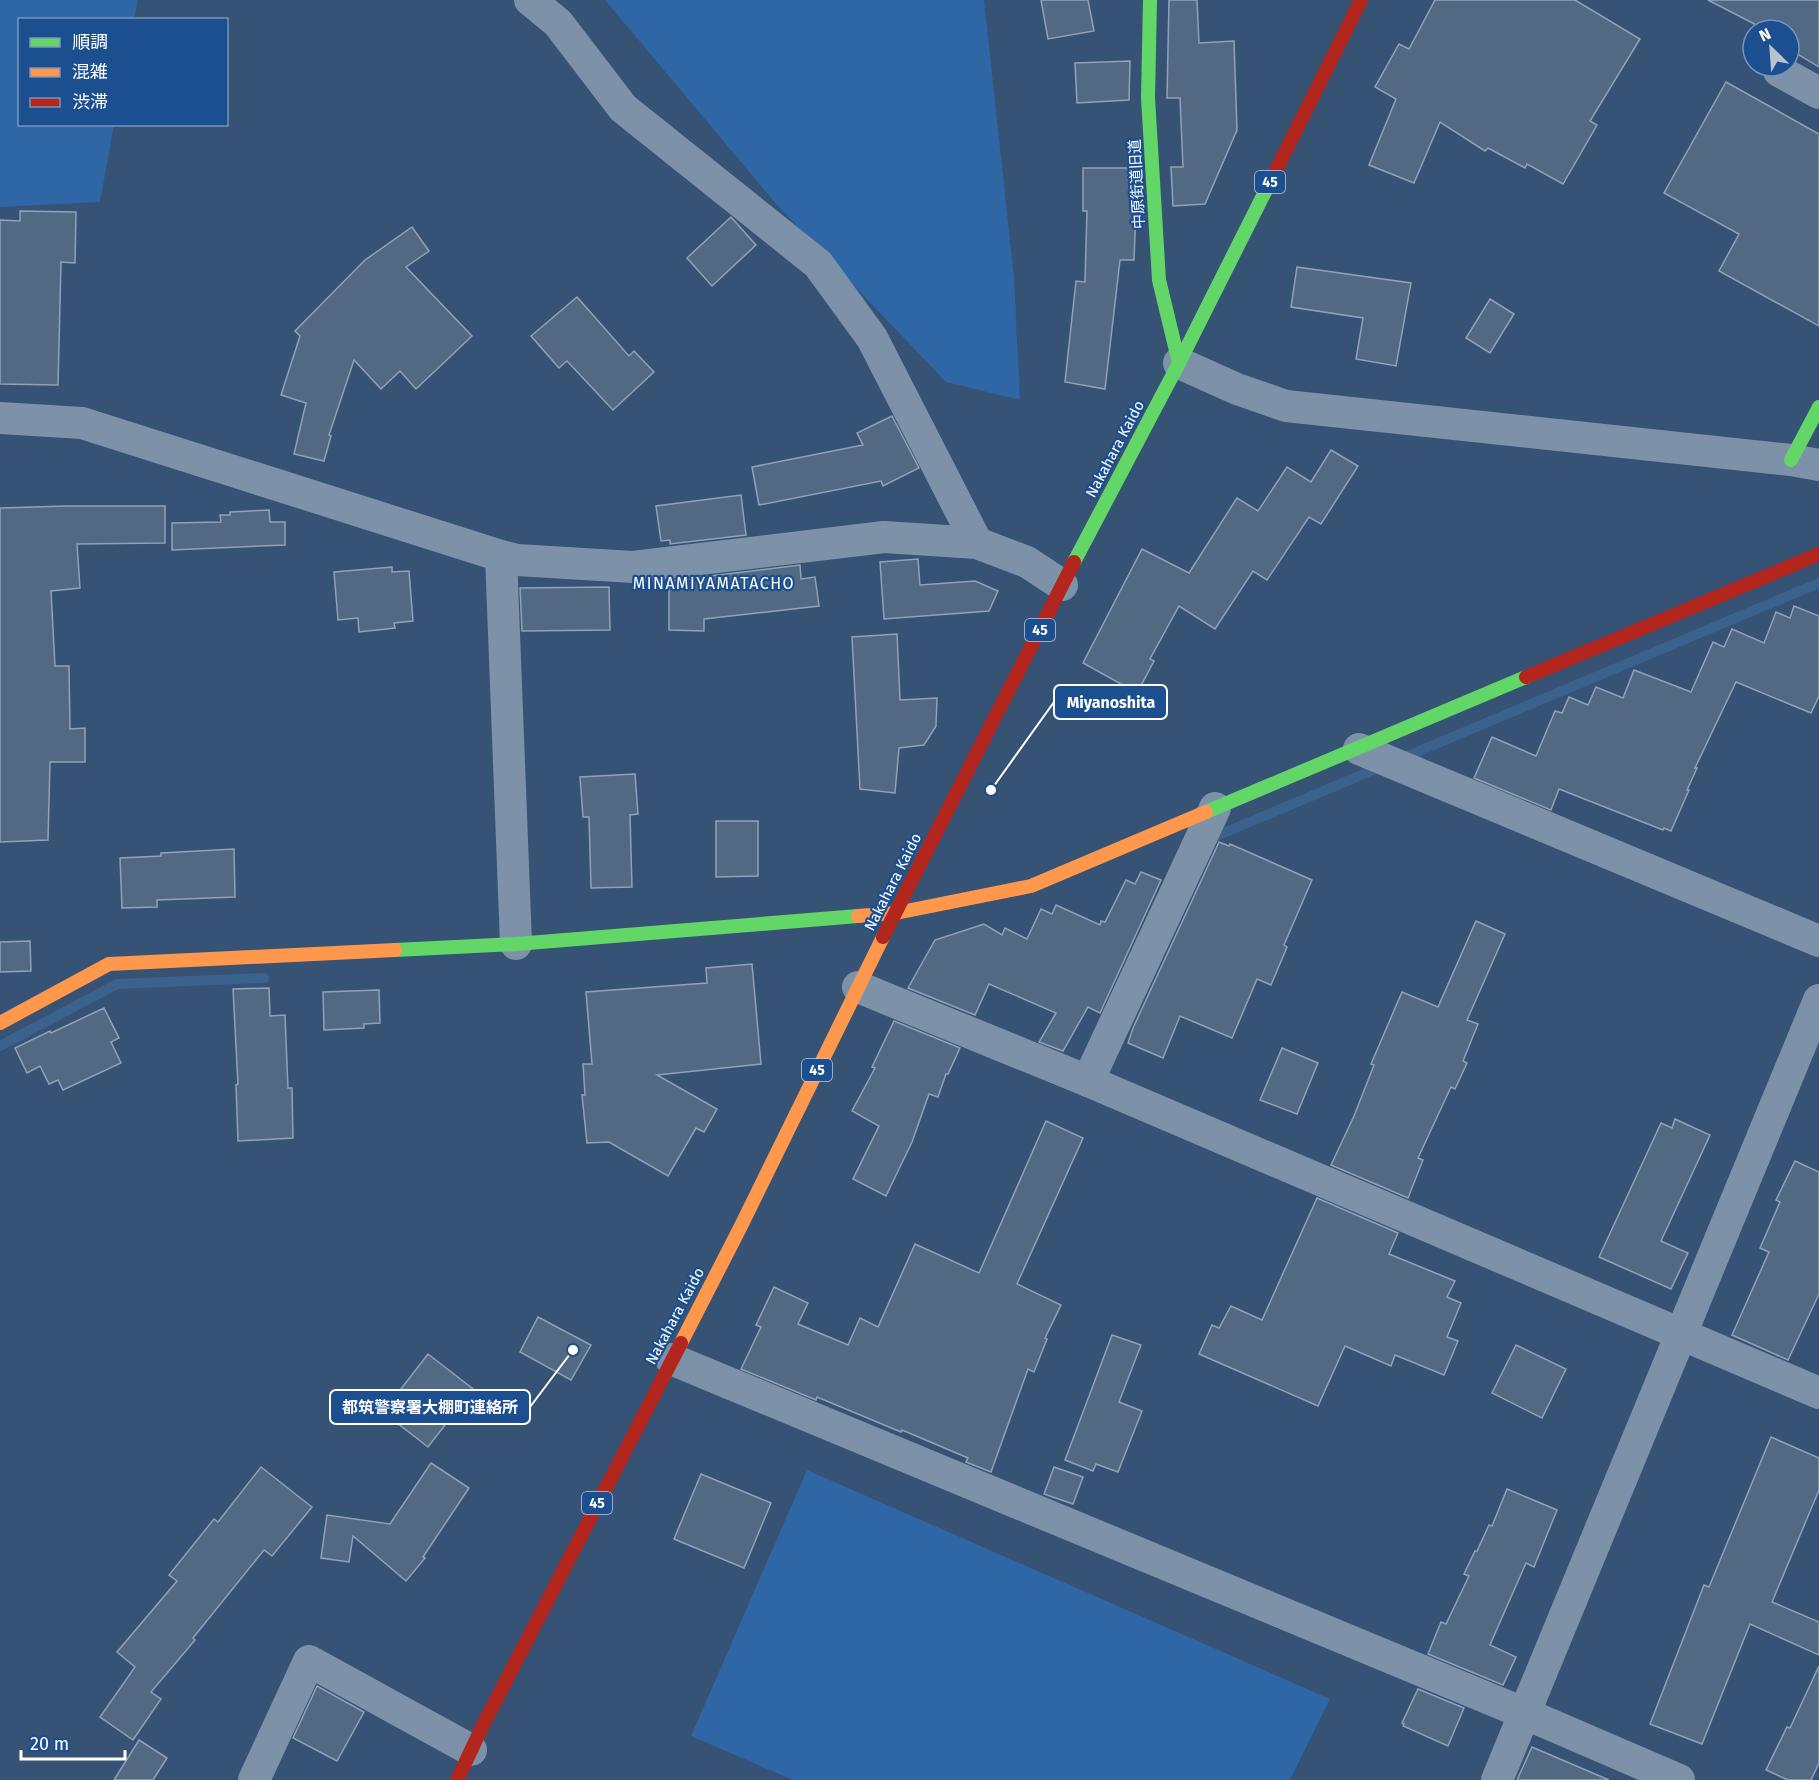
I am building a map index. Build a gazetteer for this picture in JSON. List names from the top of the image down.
{
  "streets": {
    "street": ["45", "中原街道旧道", "Nakahara Kaido"]
  },
  "crossings": [
    ["中原街道旧道", "Nakahara Kaido"]
  ],
  "districts": ["MINAMIYAMATACHO"],
  "places": ["Miyanoshita", "都筑警察署大棚町連絡所"],
  "legend": ["順調", "混雑", "渋滞"],
  "scale_bar": "20 m",
  "north": "top left"
}
